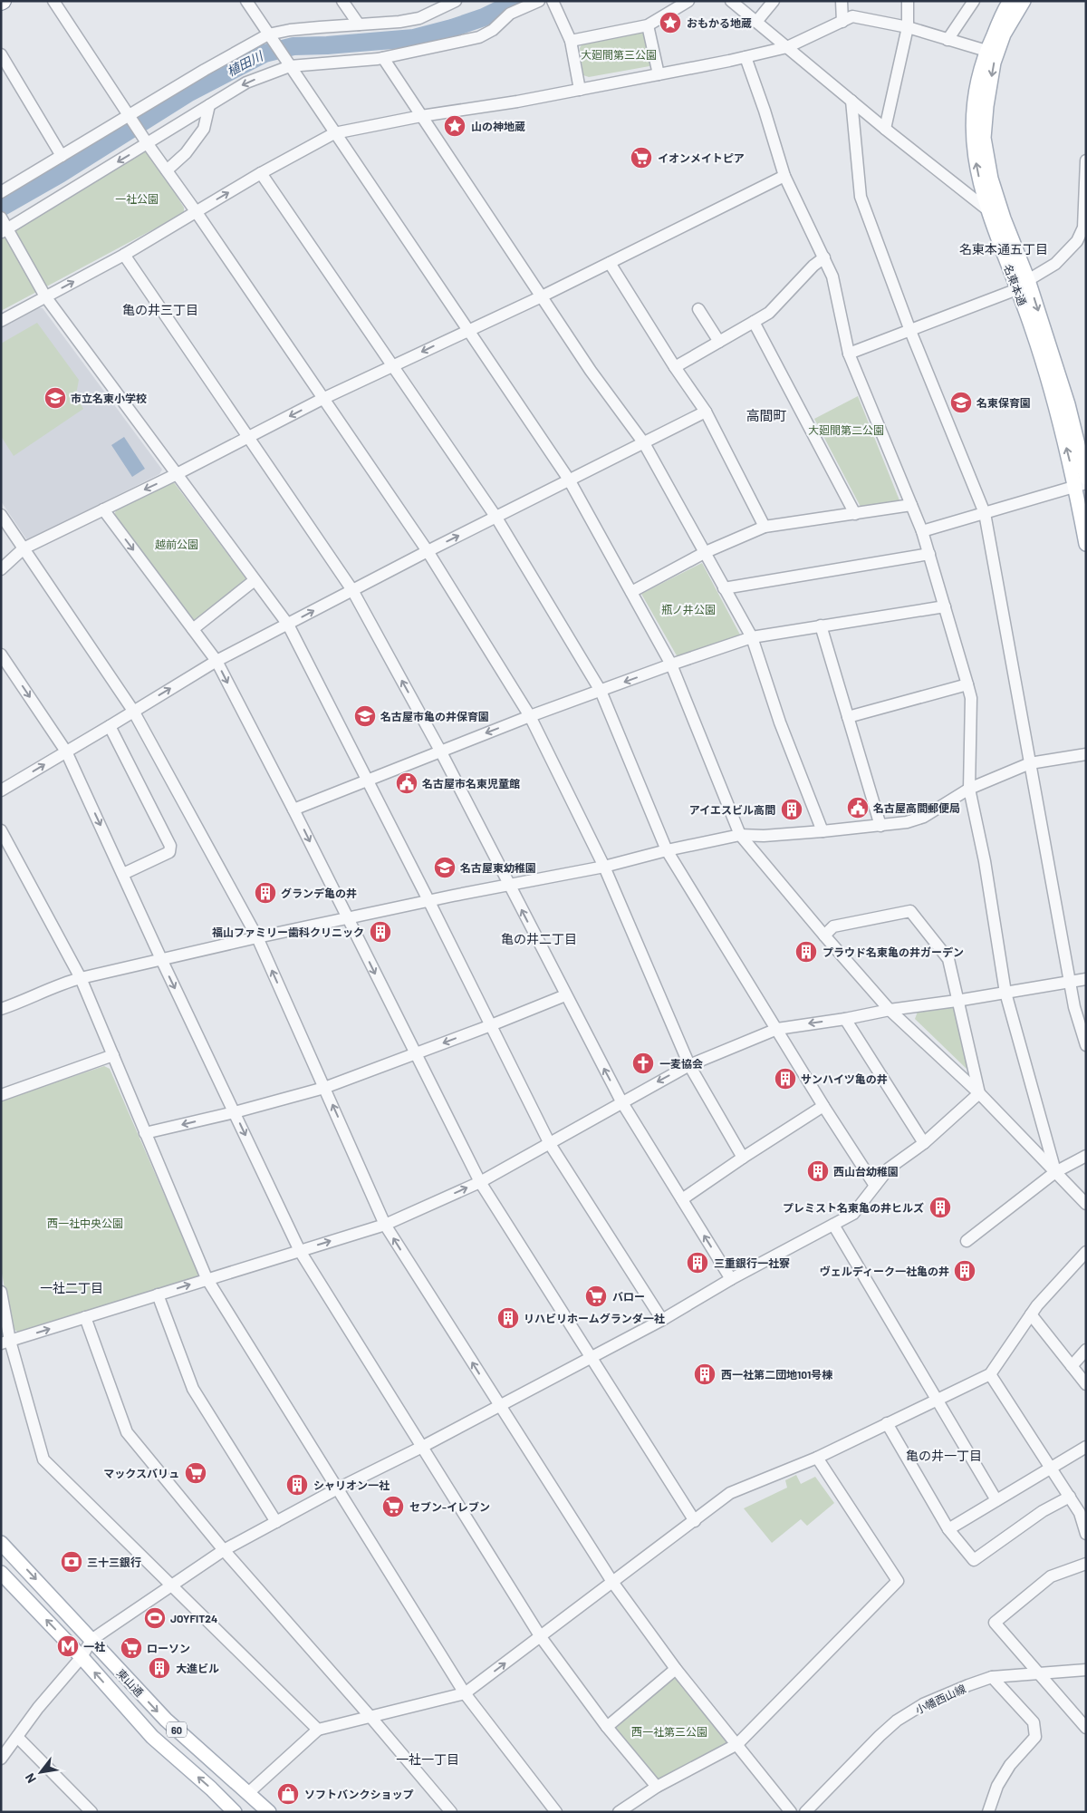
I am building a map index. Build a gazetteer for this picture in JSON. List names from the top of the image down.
{
  "streets": {
    "main road": ["名東本通", "東山通", "60"],
    "street": ["小幡西山線"]
  },
  "districts": [
    "名東本通五丁目",
    "亀の井三丁目",
    "高間町",
    "亀の井二丁目",
    "一社二丁目",
    "亀の井一丁目",
    "一社一丁目"
  ],
  "water": ["植田川"],
  "parks": [
    "大廻間第三公園",
    "一社公園",
    "大廻間第二公園",
    "越前公園",
    "瓶ノ井公園",
    "西一社中央公園",
    "西一社第三公園"
  ],
  "places": {
    "place": ["おもかる地蔵", "山の神地蔵"],
    "supermarket": [
      "イオンメイトピア",
      "バロー",
      "マックスバリュ",
      "セブン-イレブン",
      "ローソン"
    ],
    "school or university": [
      "市立名東小学校",
      "名東保育園",
      "名古屋市亀の井保育園",
      "名古屋東幼稚園"
    ],
    "public building": ["名古屋市名東児童館", "名古屋高間郵便局"],
    "building": [
      "アイエスビル高間",
      "グランデ亀の井",
      "福山ファミリー歯科クリニック",
      "プラウド名東亀の井ガーデン",
      "サンハイツ亀の井",
      "西山台幼稚園",
      "プレミスト名東亀の井ヒルズ",
      "三重銀行一社寮",
      "ヴェルディーク一社亀の井",
      "リハビリホームグランダ一社",
      "西一社第二団地101号棟",
      "シャリオン一社",
      "大進ビル"
    ],
    "church": ["一麦協会"],
    "bank": ["三十三銀行"],
    "sports": ["JOYFIT24"],
    "metro station": ["一社"],
    "shop": ["ソフトバンクショップ"]
  },
  "north": "bottom left"
}
